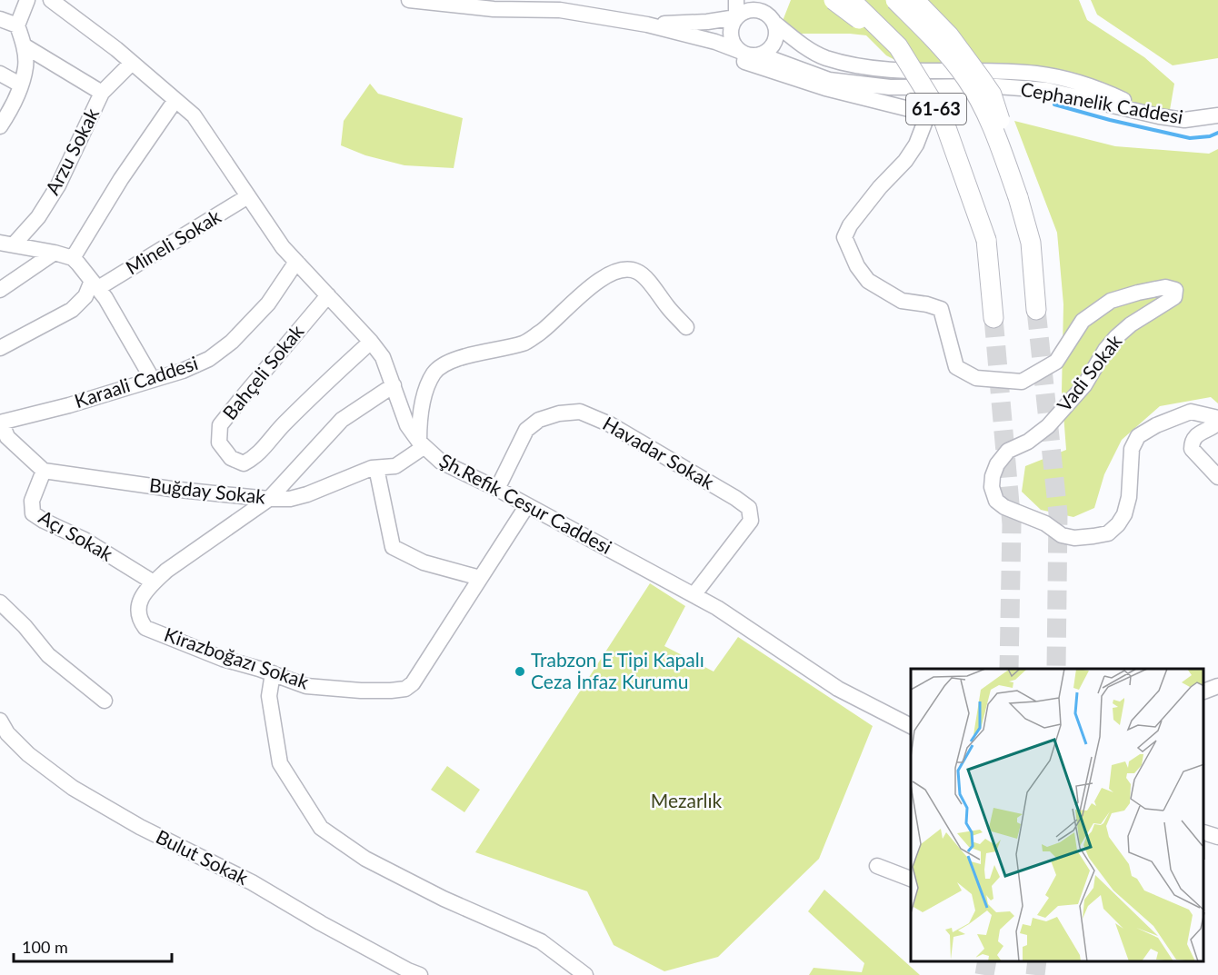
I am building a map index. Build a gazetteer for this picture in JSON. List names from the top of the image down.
{
  "streets": {
    "main road": ["61-63"],
    "street": [
      "Cephanelik Caddesi",
      "Arzu Sokak",
      "Mineli Sokak",
      "Bahçeli Sokak",
      "Vadi Sokak",
      "Karaali Caddesi",
      "Havadar Sokak",
      "Buğday Sokak",
      "Şh.Refik Cesur Caddesi",
      "Açı Sokak",
      "Kirazboğazı Sokak",
      "Bulut Sokak"
    ]
  },
  "crossings": [
    ["Cephanelik Caddesi", "Vadi Sokak"],
    ["Arzu Sokak", "Şh.Refik Cesur Caddesi"],
    ["Mineli Sokak", "Şh.Refik Cesur Caddesi"],
    ["Bahçeli Sokak", "Şh.Refik Cesur Caddesi"],
    ["Karaali Caddesi", "Şh.Refik Cesur Caddesi"],
    ["Havadar Sokak", "Şh.Refik Cesur Caddesi"],
    ["Buğday Sokak", "Şh.Refik Cesur Caddesi"],
    ["Buğday Sokak", "Açı Sokak"],
    ["Buğday Sokak", "Kirazboğazı Sokak"],
    ["Şh.Refik Cesur Caddesi", "Kirazboğazı Sokak"],
    ["Açı Sokak", "Kirazboğazı Sokak"]
  ],
  "parks": ["Mezarlık"],
  "places": ["Trabzon E Tipi Kapalı Ceza İnfaz Kurumu"],
  "scale_bar": "100 m"
}
